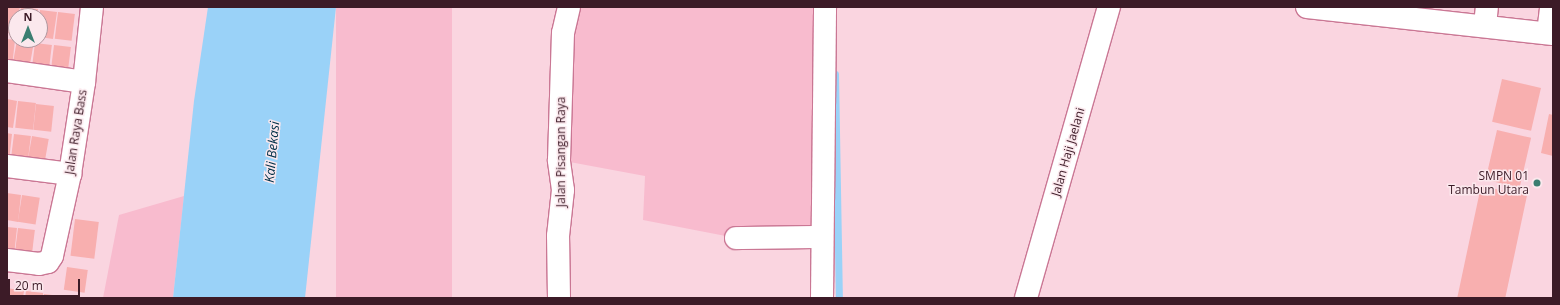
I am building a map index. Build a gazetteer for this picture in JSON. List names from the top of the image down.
{
  "streets": {
    "street": ["Jalan Raya Bass", "Jalan Pisangan Raya", "Jalan Haji Jaelani"]
  },
  "water": ["Kali Bekasi"],
  "places": ["SMPN 01 Tambun Utara"],
  "scale_bar": "20 m",
  "north": "top"
}
